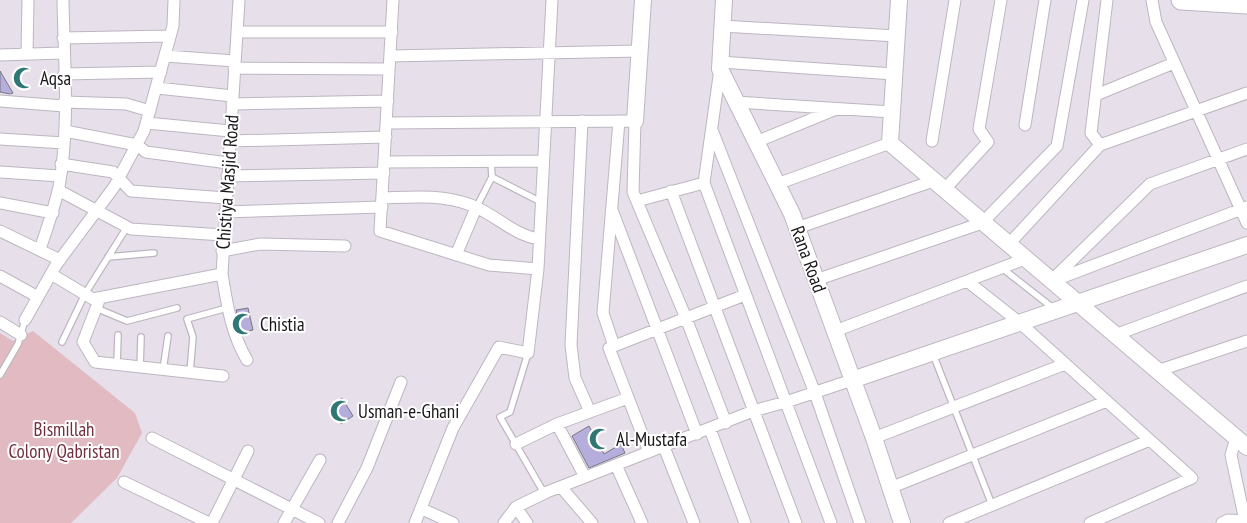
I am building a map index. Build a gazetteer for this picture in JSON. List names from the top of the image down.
{
  "streets": {
    "street": ["Chistiya Masjid Road", "Rana Road"]
  },
  "parks": ["Bismillah Colony Qabristan"],
  "places": {
    "mosque": [
      "Aqsa",
      "Chistia",
      "Usman-e-Ghani",
      "Al-Mustafa"
    ]
  }
}
